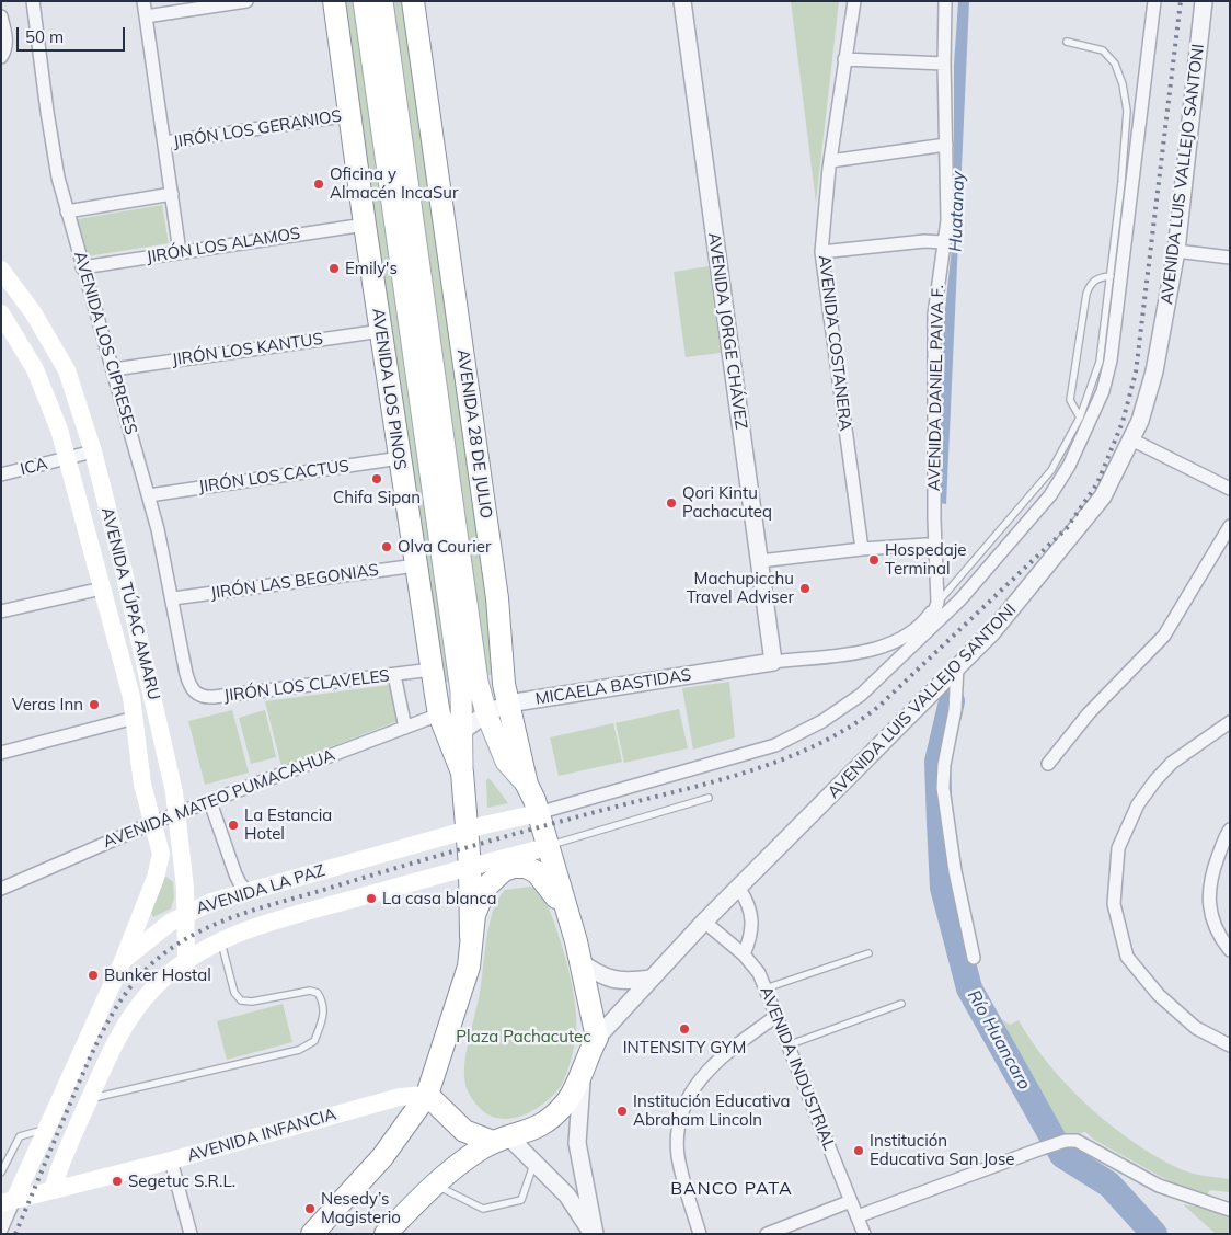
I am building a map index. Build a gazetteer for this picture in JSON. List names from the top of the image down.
{
  "streets": {
    "highway": ["AVENIDA LOS PINOS", "AVENIDA 28 DE JULIO"],
    "main road": ["AVENIDA TÚPAC AMARU", "AVENIDA LA PAZ", "AVENIDA INFANCIA"],
    "street": [
      "JIRÓN LOS GERANIOS",
      "AVENIDA LUIS VALLEJO SANTONI",
      "JIRÓN LOS ALAMOS",
      "AVENIDA JORGE CHÁVEZ",
      "AVENIDA LOS CIPRESES",
      "AVENIDA COSTANERA",
      "JIRÓN LOS KANTUS",
      "AVENIDA DANIEL PAIVA F.",
      "ICA",
      "JIRÓN LOS CACTUS",
      "JIRÓN LAS BEGONIAS",
      "JIRÓN LOS CLAVELES",
      "MICAELA BASTIDAS",
      "AVENIDA MATEO PUMACAHUA",
      "AVENIDA INDUSTRIAL"
    ]
  },
  "crossings": [
    ["JIRÓN LOS GERANIOS", "AVENIDA LOS PINOS"],
    ["AVENIDA LUIS VALLEJO SANTONI", "AVENIDA INDUSTRIAL"],
    ["JIRÓN LOS ALAMOS", "AVENIDA LOS CIPRESES"],
    ["JIRÓN LOS ALAMOS", "AVENIDA LOS PINOS"],
    ["AVENIDA JORGE CHÁVEZ", "MICAELA BASTIDAS"],
    ["AVENIDA LOS CIPRESES", "JIRÓN LOS KANTUS"],
    ["AVENIDA LOS CIPRESES", "JIRÓN LOS CACTUS"],
    ["AVENIDA LOS CIPRESES", "JIRÓN LAS BEGONIAS"],
    ["AVENIDA LOS CIPRESES", "JIRÓN LOS CLAVELES"],
    ["JIRÓN LOS KANTUS", "AVENIDA LOS PINOS"],
    ["AVENIDA LOS PINOS", "JIRÓN LOS CACTUS"],
    ["AVENIDA LOS PINOS", "JIRÓN LAS BEGONIAS"],
    ["AVENIDA LOS PINOS", "JIRÓN LOS CLAVELES"],
    ["AVENIDA LOS PINOS", "AVENIDA MATEO PUMACAHUA"],
    ["AVENIDA LOS PINOS", "AVENIDA LA PAZ"],
    ["AVENIDA 28 DE JULIO", "MICAELA BASTIDAS"],
    ["ICA", "AVENIDA TÚPAC AMARU"],
    ["AVENIDA TÚPAC AMARU", "AVENIDA MATEO PUMACAHUA"],
    ["AVENIDA TÚPAC AMARU", "AVENIDA LA PAZ"],
    ["AVENIDA LA PAZ", "AVENIDA INFANCIA"]
  ],
  "districts": ["BANCO PATA"],
  "water": ["Huatanay", "Río Huancaro"],
  "parks": ["Plaza Pachacutec"],
  "places": [
    "Oficina y Almacén IncaSur",
    "Emily's",
    "Chifa Sipan",
    "Qori Kintu Pachacuteq",
    "Olva Courier",
    "Hospedaje Terminal",
    "Machupicchu Travel Adviser",
    "Veras Inn",
    "La Estancia Hotel",
    "La casa blanca",
    "Bunker Hostal",
    "INTENSITY GYM",
    "Institución Educativa Abraham Lincoln",
    "Institución Educativa San Jose",
    "Segetuc S.R.L.",
    "Nesedy’s Magisterio"
  ],
  "scale_bar": "50 m"
}
